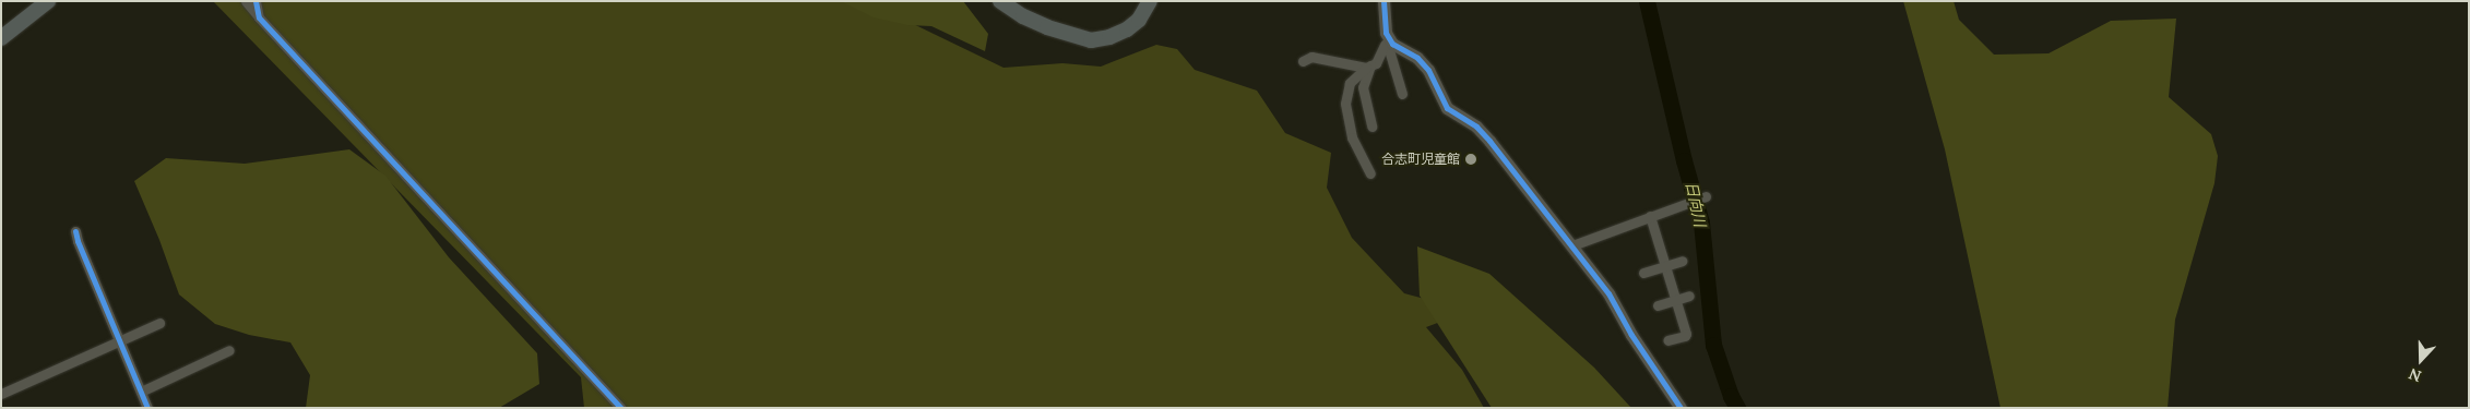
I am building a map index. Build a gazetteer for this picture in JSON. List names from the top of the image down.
{
  "water": ["日向川"],
  "places": ["合志町児童館"],
  "north": "bottom"
}
